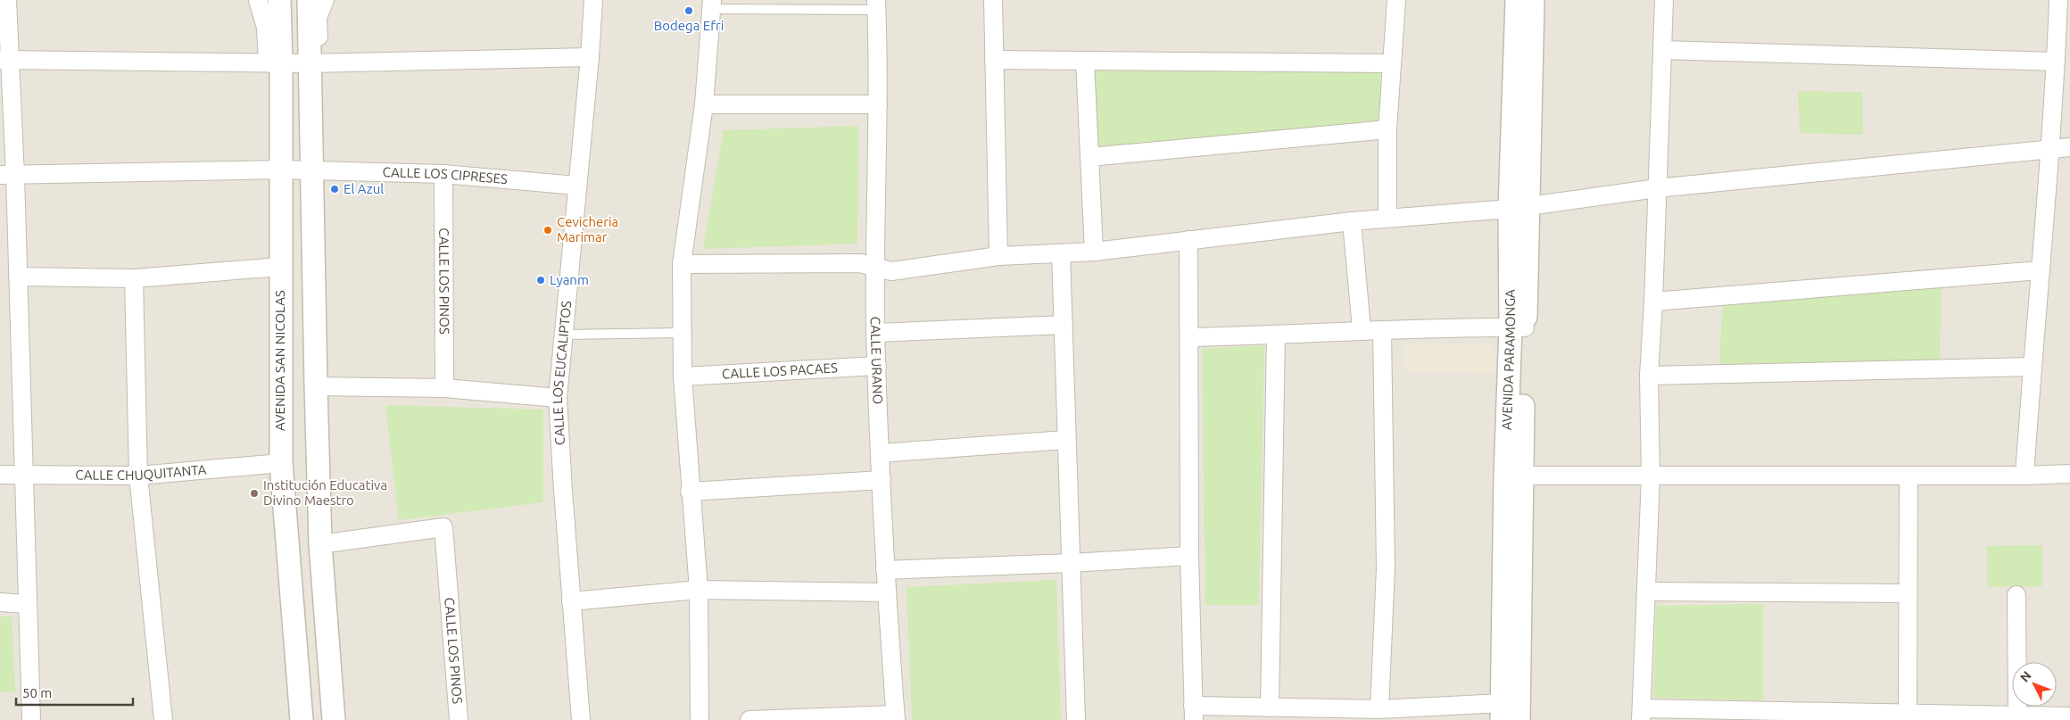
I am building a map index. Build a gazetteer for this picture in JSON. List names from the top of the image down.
{
  "streets": {
    "street": [
      "CALLE LOS CIPRESES",
      "CALLE LOS PINOS",
      "AVENIDA PARAMONGA",
      "AVENIDA SAN NICOLAS",
      "CALLE URANO",
      "CALLE LOS PACAES",
      "CALLE LOS EUCALIPTOS",
      "CALLE CHUQUITANTA"
    ]
  },
  "crossings": [
    ["CALLE LOS CIPRESES", "CALLE LOS PINOS"],
    ["CALLE LOS CIPRESES", "AVENIDA SAN NICOLAS"],
    ["CALLE LOS CIPRESES", "CALLE LOS EUCALIPTOS"],
    ["AVENIDA SAN NICOLAS", "CALLE CHUQUITANTA"],
    ["CALLE URANO", "CALLE LOS PACAES"]
  ],
  "places": [
    "Bodega Efri",
    "El Azul",
    "Cevicheria Marimar",
    "Lyanm",
    "Institución Educativa Divino Maestro"
  ],
  "scale_bar": "50 m",
  "north": "top left"
}
